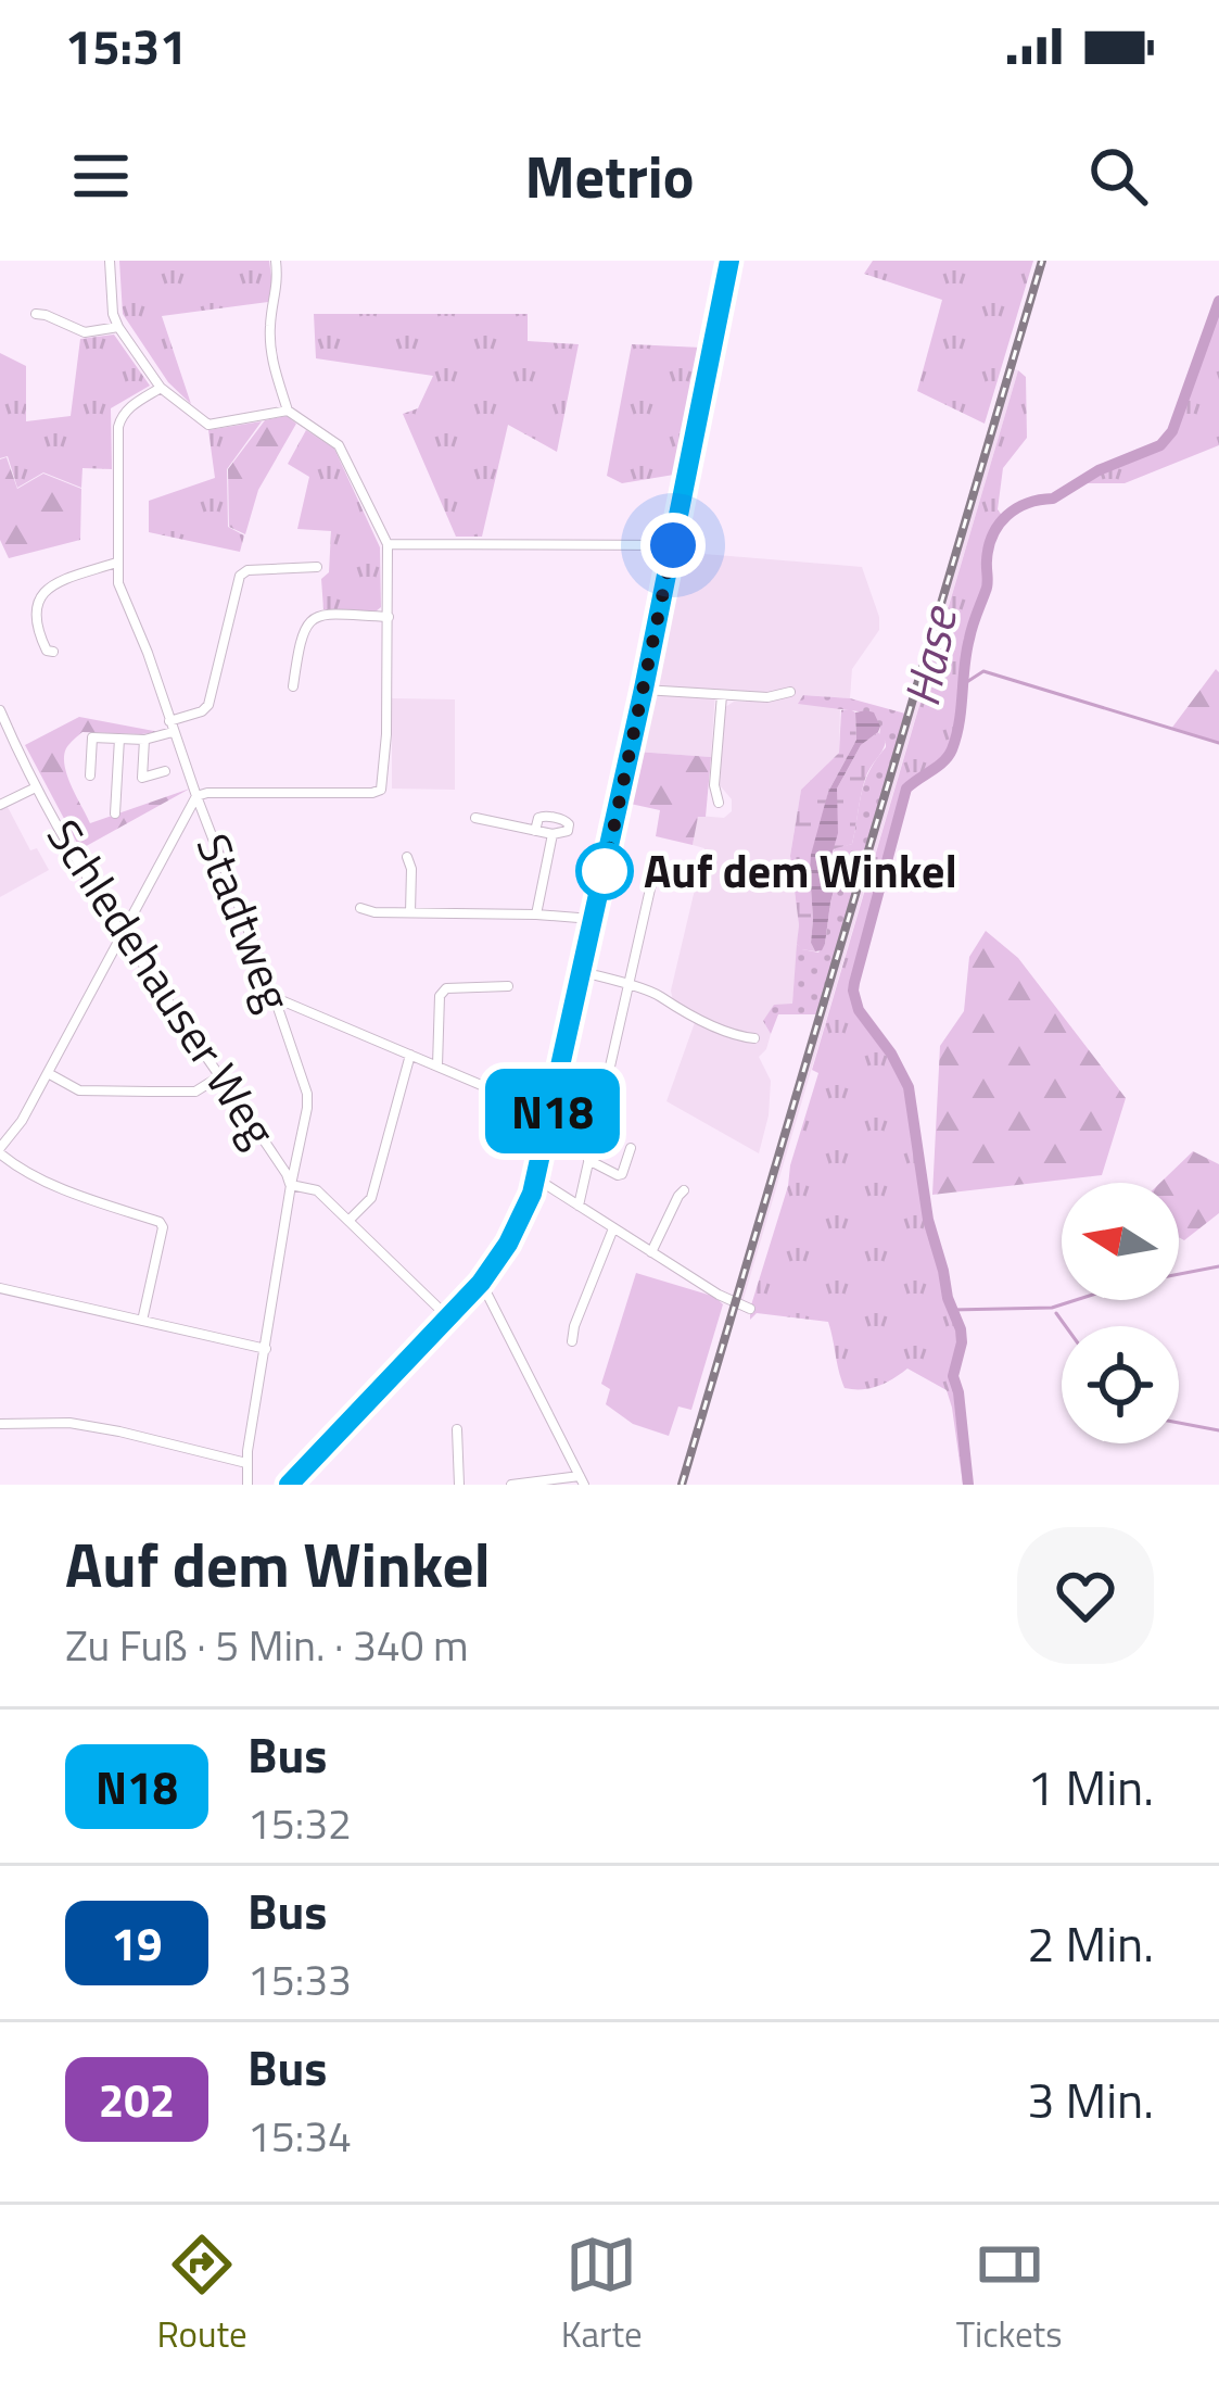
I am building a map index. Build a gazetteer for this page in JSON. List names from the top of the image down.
{
  "streets": {
    "street": ["Stadtweg", "Schledehauser Weg"]
  },
  "crossings": [
    ["Stadtweg", "Schledehauser Weg"]
  ],
  "water": ["Hase"],
  "places": ["Auf dem Winkel"],
  "lines": ["bus line N18"],
  "north": "left",
  "page": {
    "status": "15:31",
    "header": "Metrio",
    "on_map": "N18",
    "heading": ["Auf dem Winkel", "Zu Fuß · 5 Min. · 340 m"],
    "list": [
      {
        "mark": "N18",
        "name": "Bus",
        "note": "15:32",
        "value": "1 Min."
      },
      {
        "mark": "19",
        "name": "Bus",
        "note": "15:33",
        "value": "2 Min."
      },
      {
        "mark": "202",
        "name": "Bus",
        "note": "15:34",
        "value": "3 Min."
      }
    ],
    "tabs": ["Route", "Karte", "Tickets"]
  }
}
